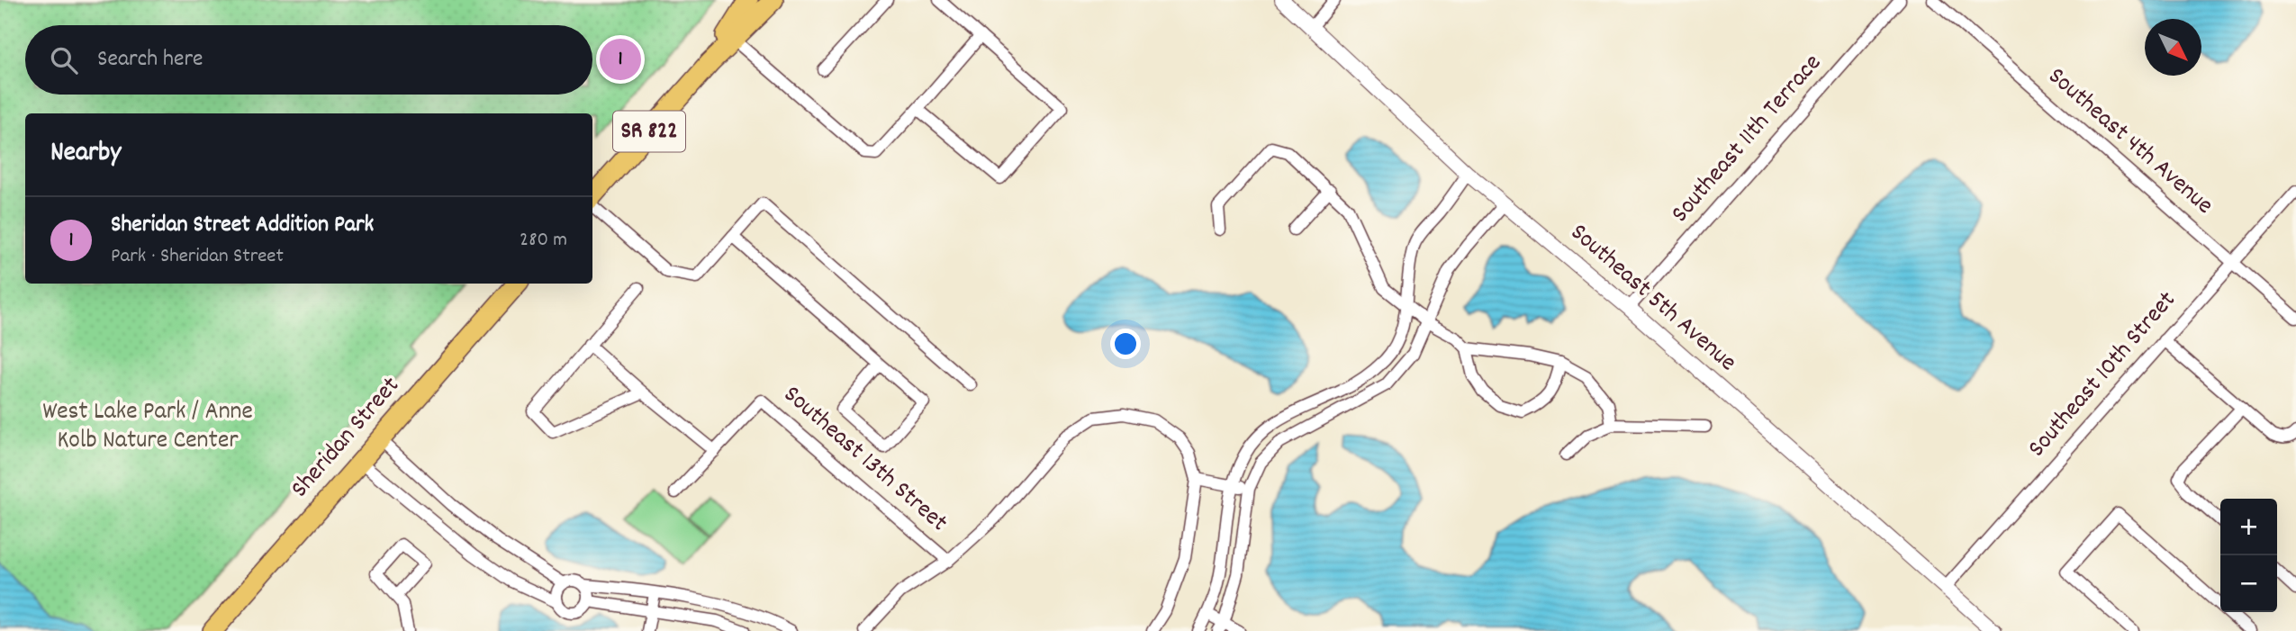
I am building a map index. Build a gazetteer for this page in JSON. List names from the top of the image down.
{
  "streets": {
    "main road": ["SR 822", "Sheridan Street"],
    "street": [
      "Southeast 11th Terrace",
      "Southeast 4th Avenue",
      "Southeast 5th Avenue",
      "Southeast 10th Street",
      "Southeast 13th Street"
    ]
  },
  "crossings": [
    ["Southeast 11th Terrace", "Southeast 5th Avenue"],
    ["Southeast 4th Avenue", "Southeast 10th Street"],
    ["Southeast 5th Avenue", "Southeast 10th Street"]
  ],
  "parks": ["West Lake Park / Anne Kolb Nature Center"],
  "north": "bottom right",
  "page": {
    "search": "Search here",
    "pins": "1",
    "heading": "Nearby",
    "list": [
      {
        "mark": "1",
        "name": "Sheridan Street Addition Park",
        "note": "Park · Sheridan Street",
        "value": "280 m"
      }
    ],
    "map_buttons": ["+", "−"]
  }
}
